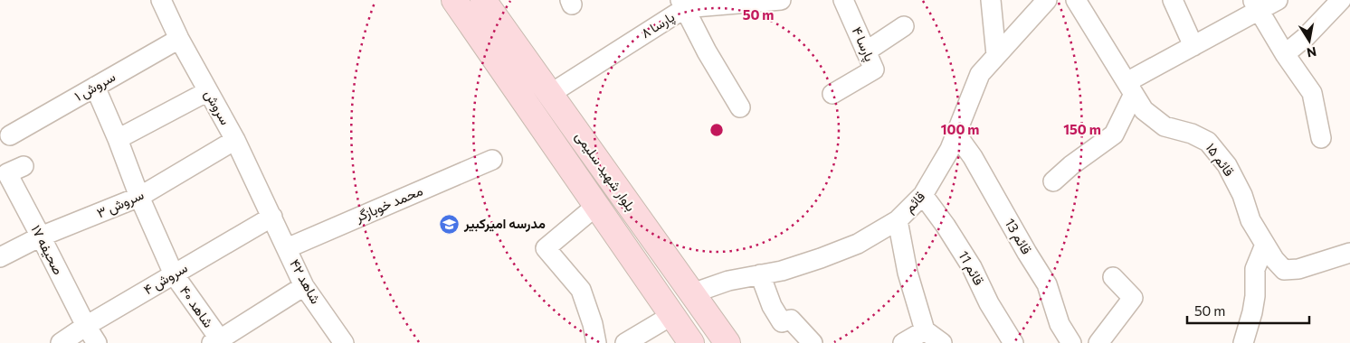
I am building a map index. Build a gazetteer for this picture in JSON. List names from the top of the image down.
{
  "streets": {
    "main road": ["بلوار شهید سلیمی"],
    "street": [
      "پارسا ۸",
      "پارسا ۴",
      "سروش ۱",
      "سروش",
      "قائم ۱۵",
      "قائم",
      "سروش ۳",
      "محمد خوبازگر",
      "قائم 13",
      "صحیفه ۱۷",
      "قائم 11",
      "سروش ۴",
      "شاهد ۴۲",
      "شاهد ۴۰"
    ]
  },
  "crossings": [
    ["پارسا ۸", "بلوار شهید سلیمی"],
    ["سروش ۱", "سروش"],
    ["سروش ۱", "شاهد ۴۰"],
    ["سروش", "سروش ۳"],
    ["سروش", "سروش ۴"],
    ["سروش", "شاهد ۴۲"],
    ["بلوار شهید سلیمی", "قائم"],
    ["قائم", "قائم 13"],
    ["قائم", "قائم 11"],
    ["سروش ۳", "صحیفه ۱۷"],
    ["سروش ۳", "شاهد ۴۰"],
    ["محمد خوبازگر", "شاهد ۴۲"],
    ["صحیفه ۱۷", "سروش ۴"],
    ["سروش ۴", "شاهد ۴۲"],
    ["سروش ۴", "شاهد ۴۰"]
  ],
  "places": {
    "school or university": ["مدرسه امیرکبیر"]
  },
  "scale_bar": "50 m",
  "north": "bottom",
  "rings": ["50 m", "100 m", "150 m"]
}
